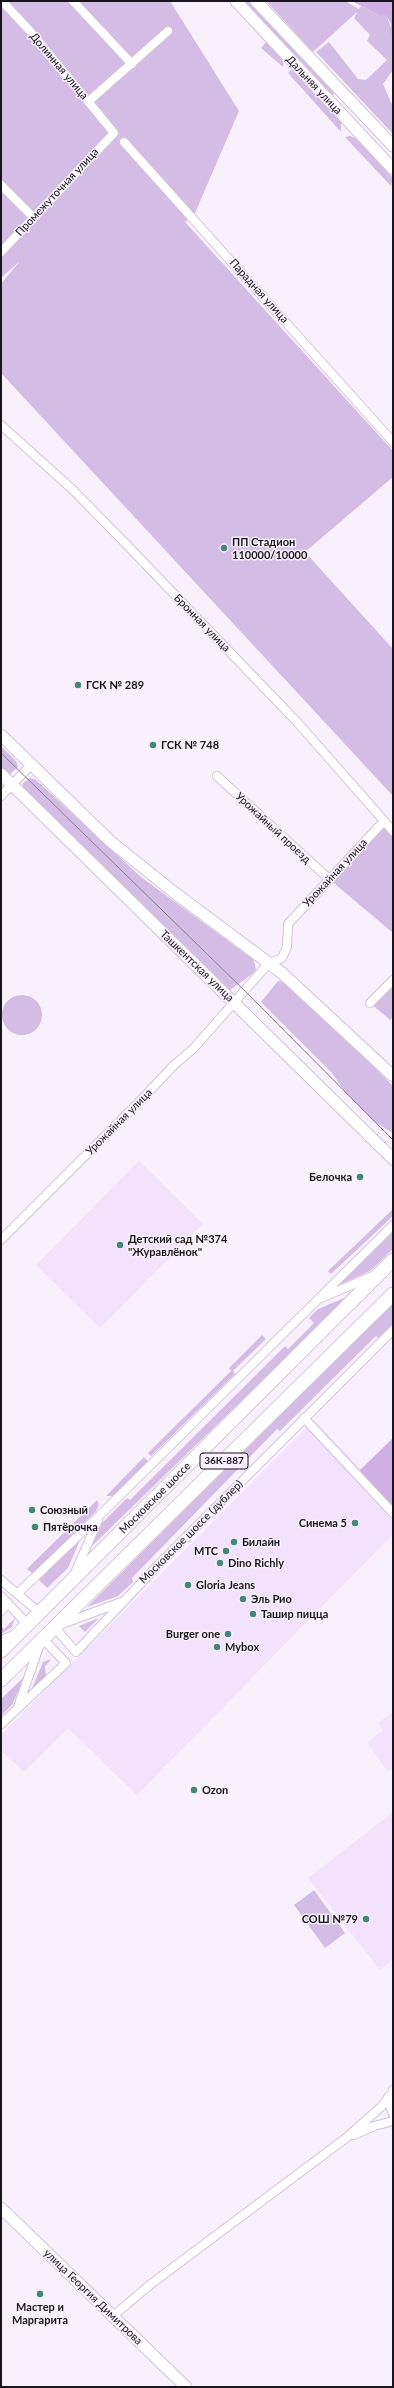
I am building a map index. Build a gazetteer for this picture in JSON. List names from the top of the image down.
{
  "streets": {
    "main road": [
      "Дальняя улица",
      "Ташкентская улица",
      "36К-887",
      "Московское шоссе",
      "улица Георгия Димитрова"
    ],
    "street": [
      "Долинная улица",
      "Промежуточная улица",
      "Парадная улица",
      "Бронная улица",
      "Урожайный проезд",
      "Урожайная улица",
      "Московское шоссе (дублер)"
    ]
  },
  "crossings": [
    ["Долинная улица", "Промежуточная улица"],
    ["Бронная улица", "Урожайная улица"],
    ["Урожайный проезд", "Урожайная улица"],
    ["Урожайная улица", "Ташкентская улица"],
    ["Московское шоссе", "Московское шоссе (дублер)"]
  ],
  "places": [
    "ПП Стадион 110000/10000",
    "ГСК № 289",
    "ГСК № 748",
    "Белочка",
    "Детский сад №374 \"Журавлёнок\"",
    "Союзный",
    "Синема 5",
    "Пятёрочка",
    "Билайн",
    "МТС",
    "Dino Richly",
    "Gloria Jeans",
    "Эль Рио",
    "Ташир пицца",
    "Burger one",
    "Mybox",
    "Ozon",
    "СОШ №79",
    "Мастер и Маргарита"
  ]
}
